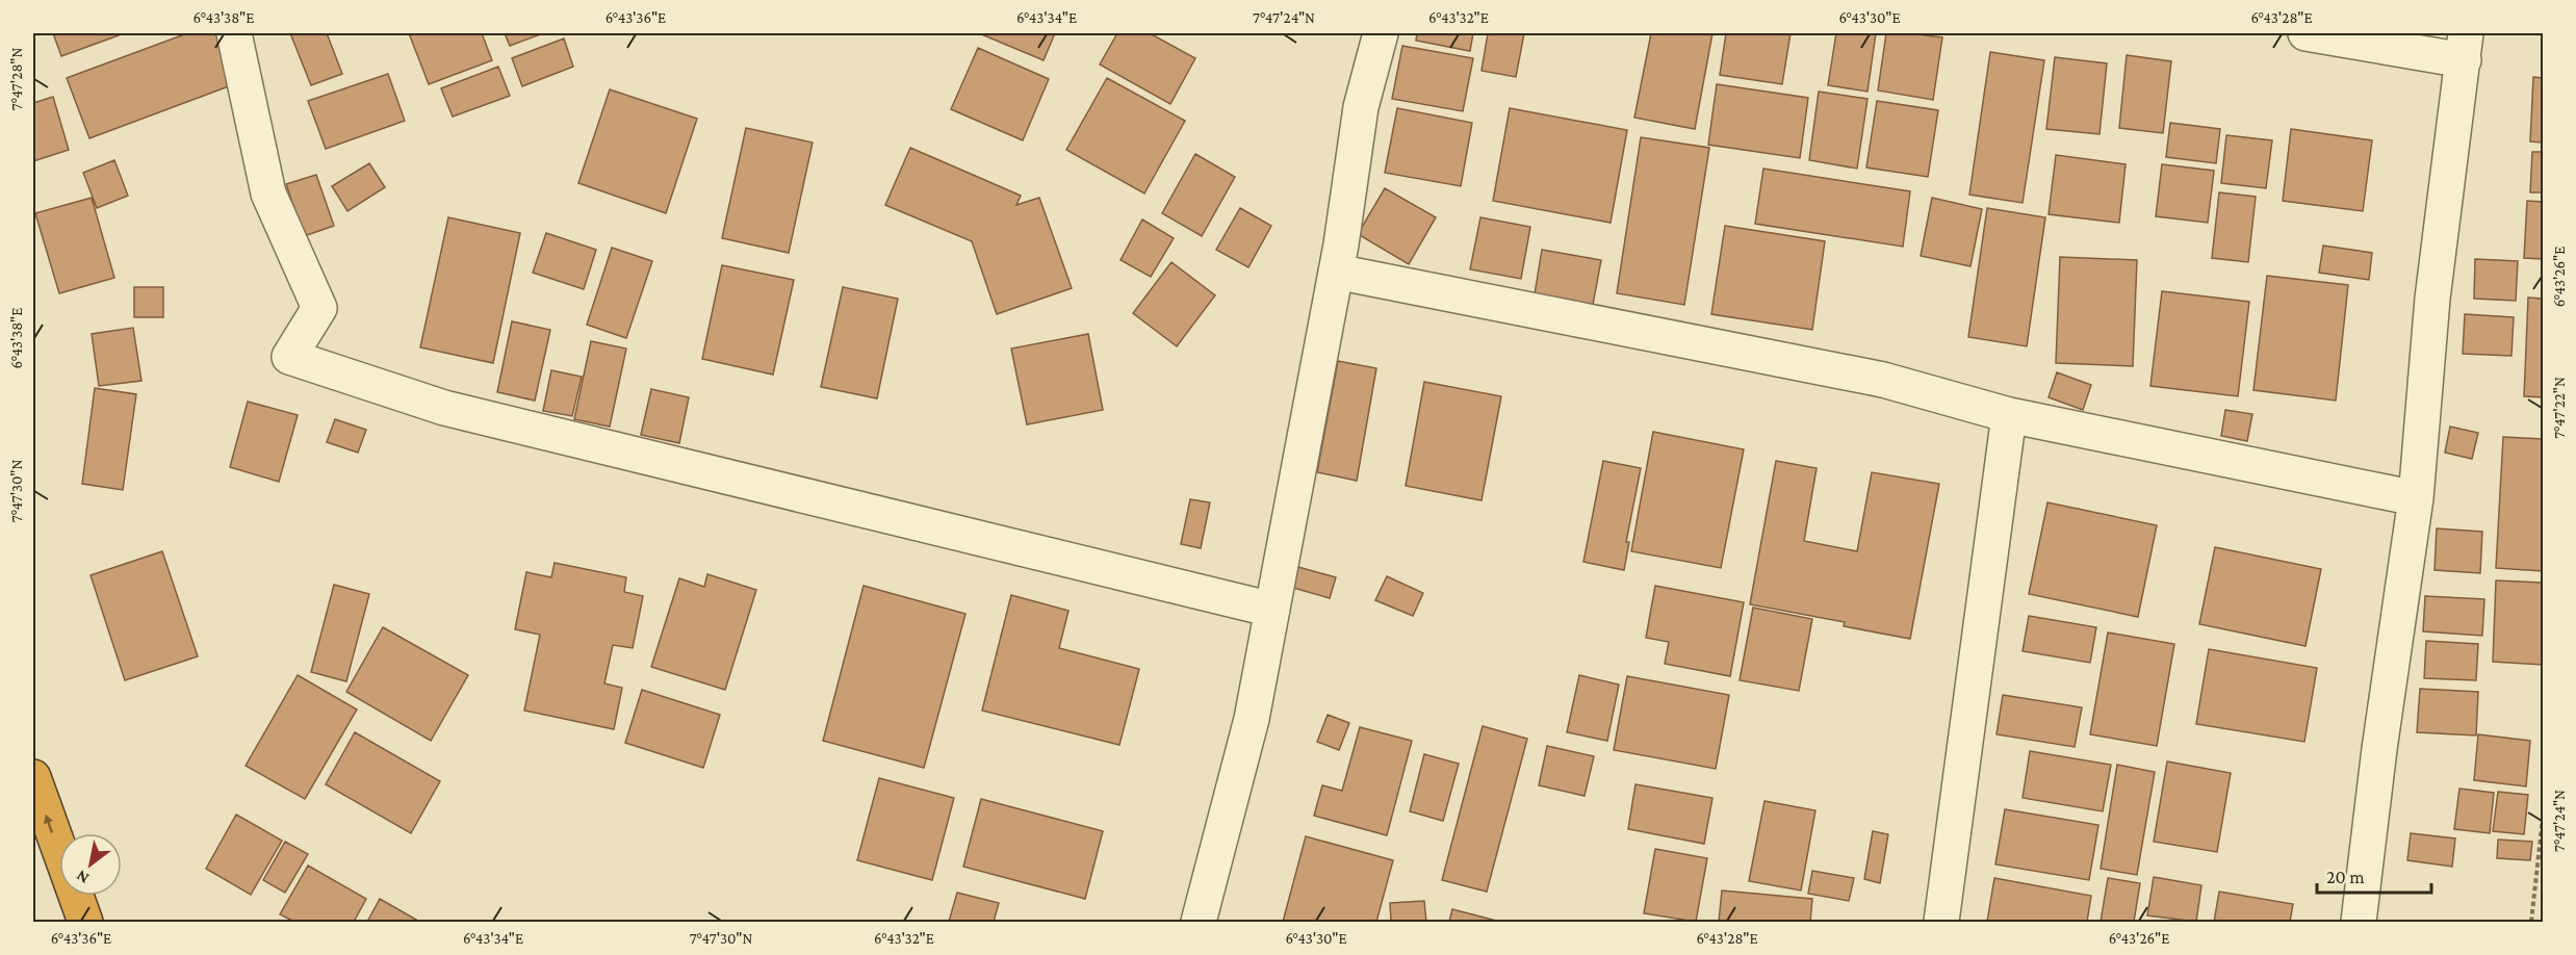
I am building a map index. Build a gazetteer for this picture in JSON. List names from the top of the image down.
{
  "scale_bar": "20 m",
  "north": "bottom left",
  "coordinates": [
    "6°43'38\"E",
    "6°43'36\"E",
    "6°43'34\"E",
    "7°47'24\"N",
    "6°43'32\"E",
    "6°43'30\"E",
    "6°43'28\"E",
    "7°47'28\"N",
    "6°43'26\"E",
    "7°47'22\"N",
    "7°47'30\"N"
  ]
}
